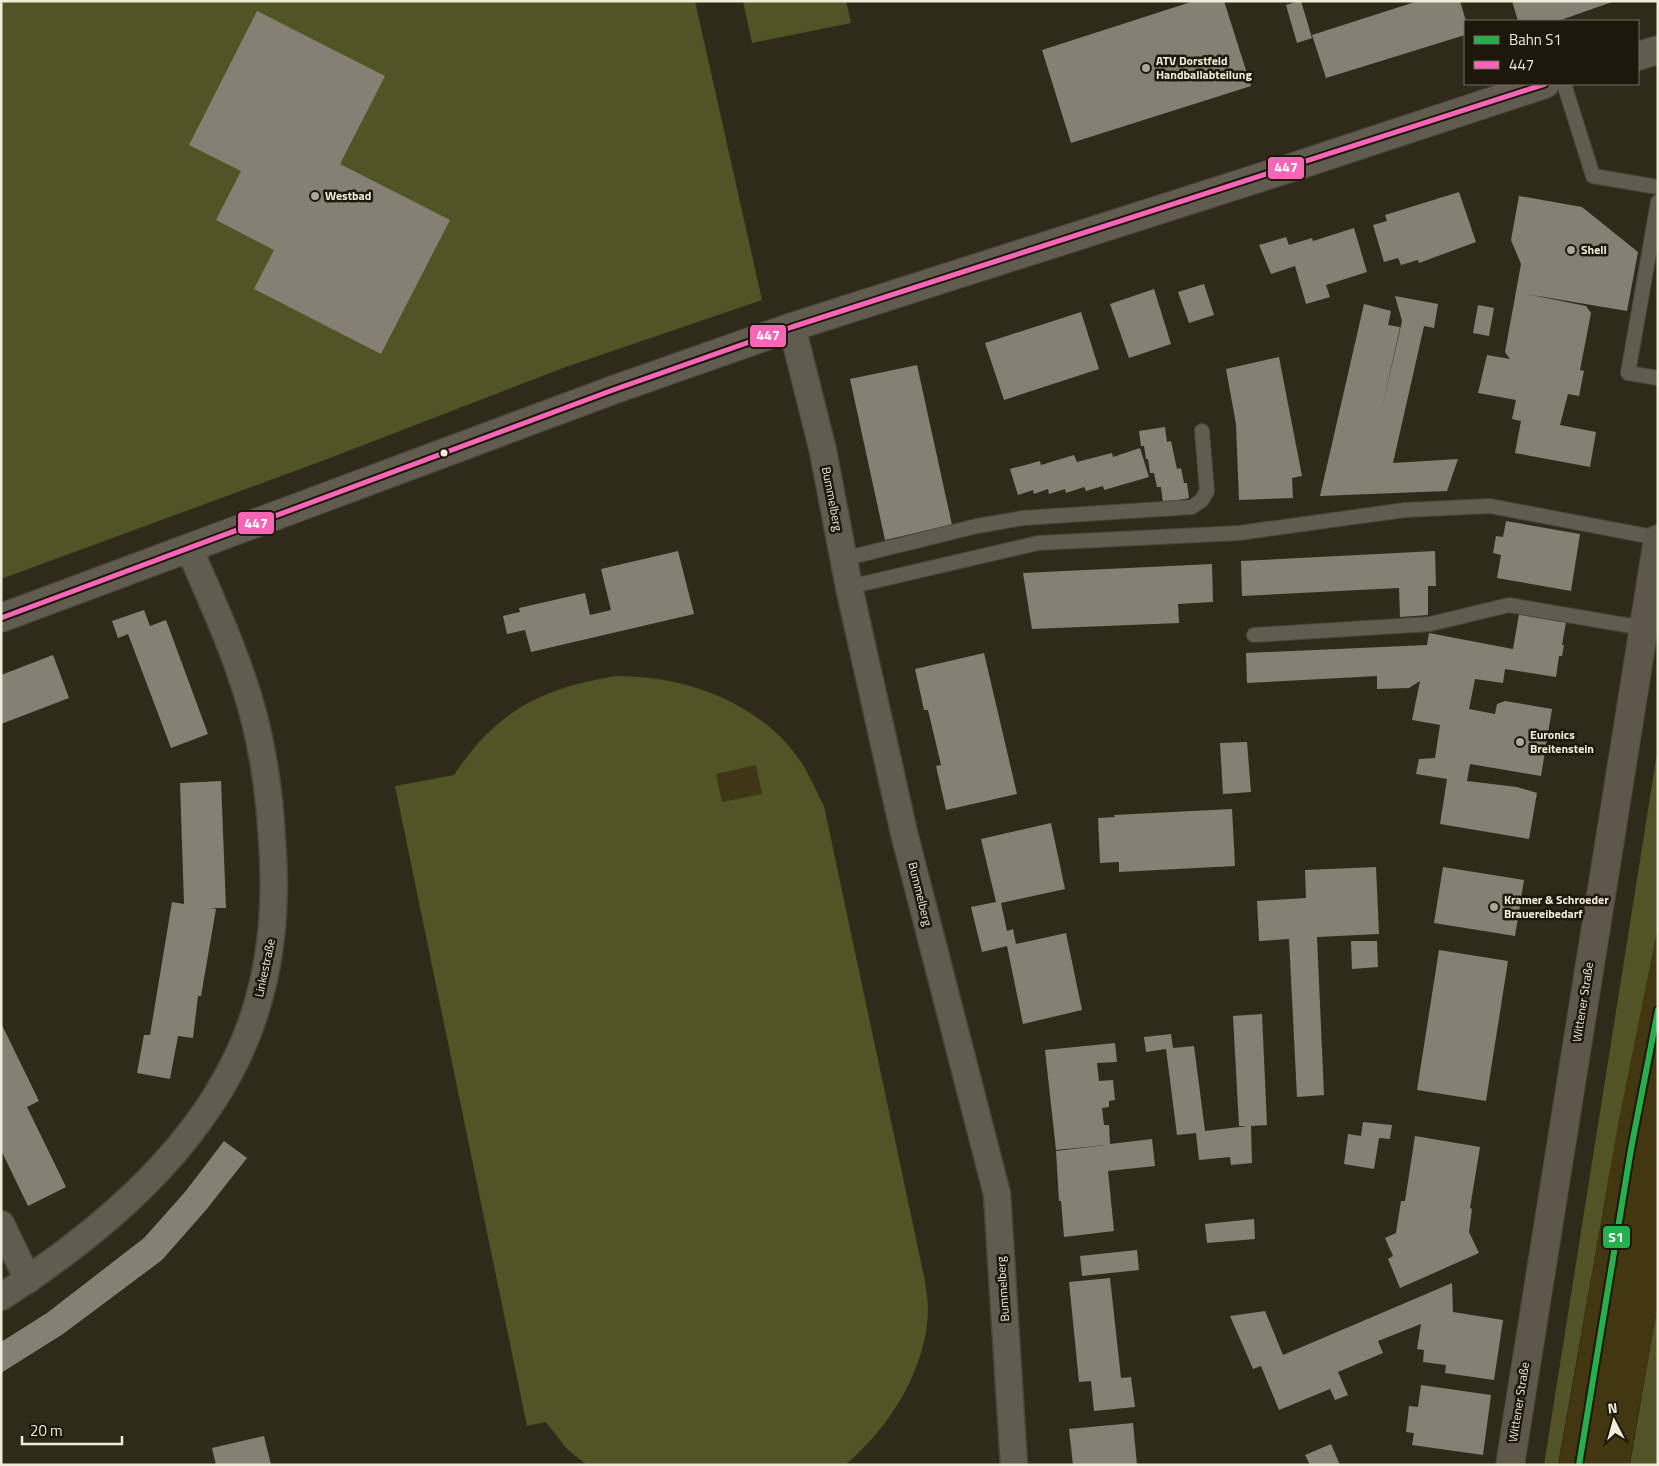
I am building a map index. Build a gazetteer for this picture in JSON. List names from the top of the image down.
{
  "streets": {
    "main road": ["Wittener Straße"],
    "street": ["Bummelberg", "Linkestraße"]
  },
  "places": [
    "ATV Dorstfeld Handballabteilung",
    "Westbad",
    "Shell",
    "Euronics Breitenstein",
    "Kramer & Schroeder Brauereibedarf"
  ],
  "lines": ["transit line 447", "rail line S1"],
  "legend": ["Bahn S1", "447"],
  "scale_bar": "20 m",
  "north": "top"
}
